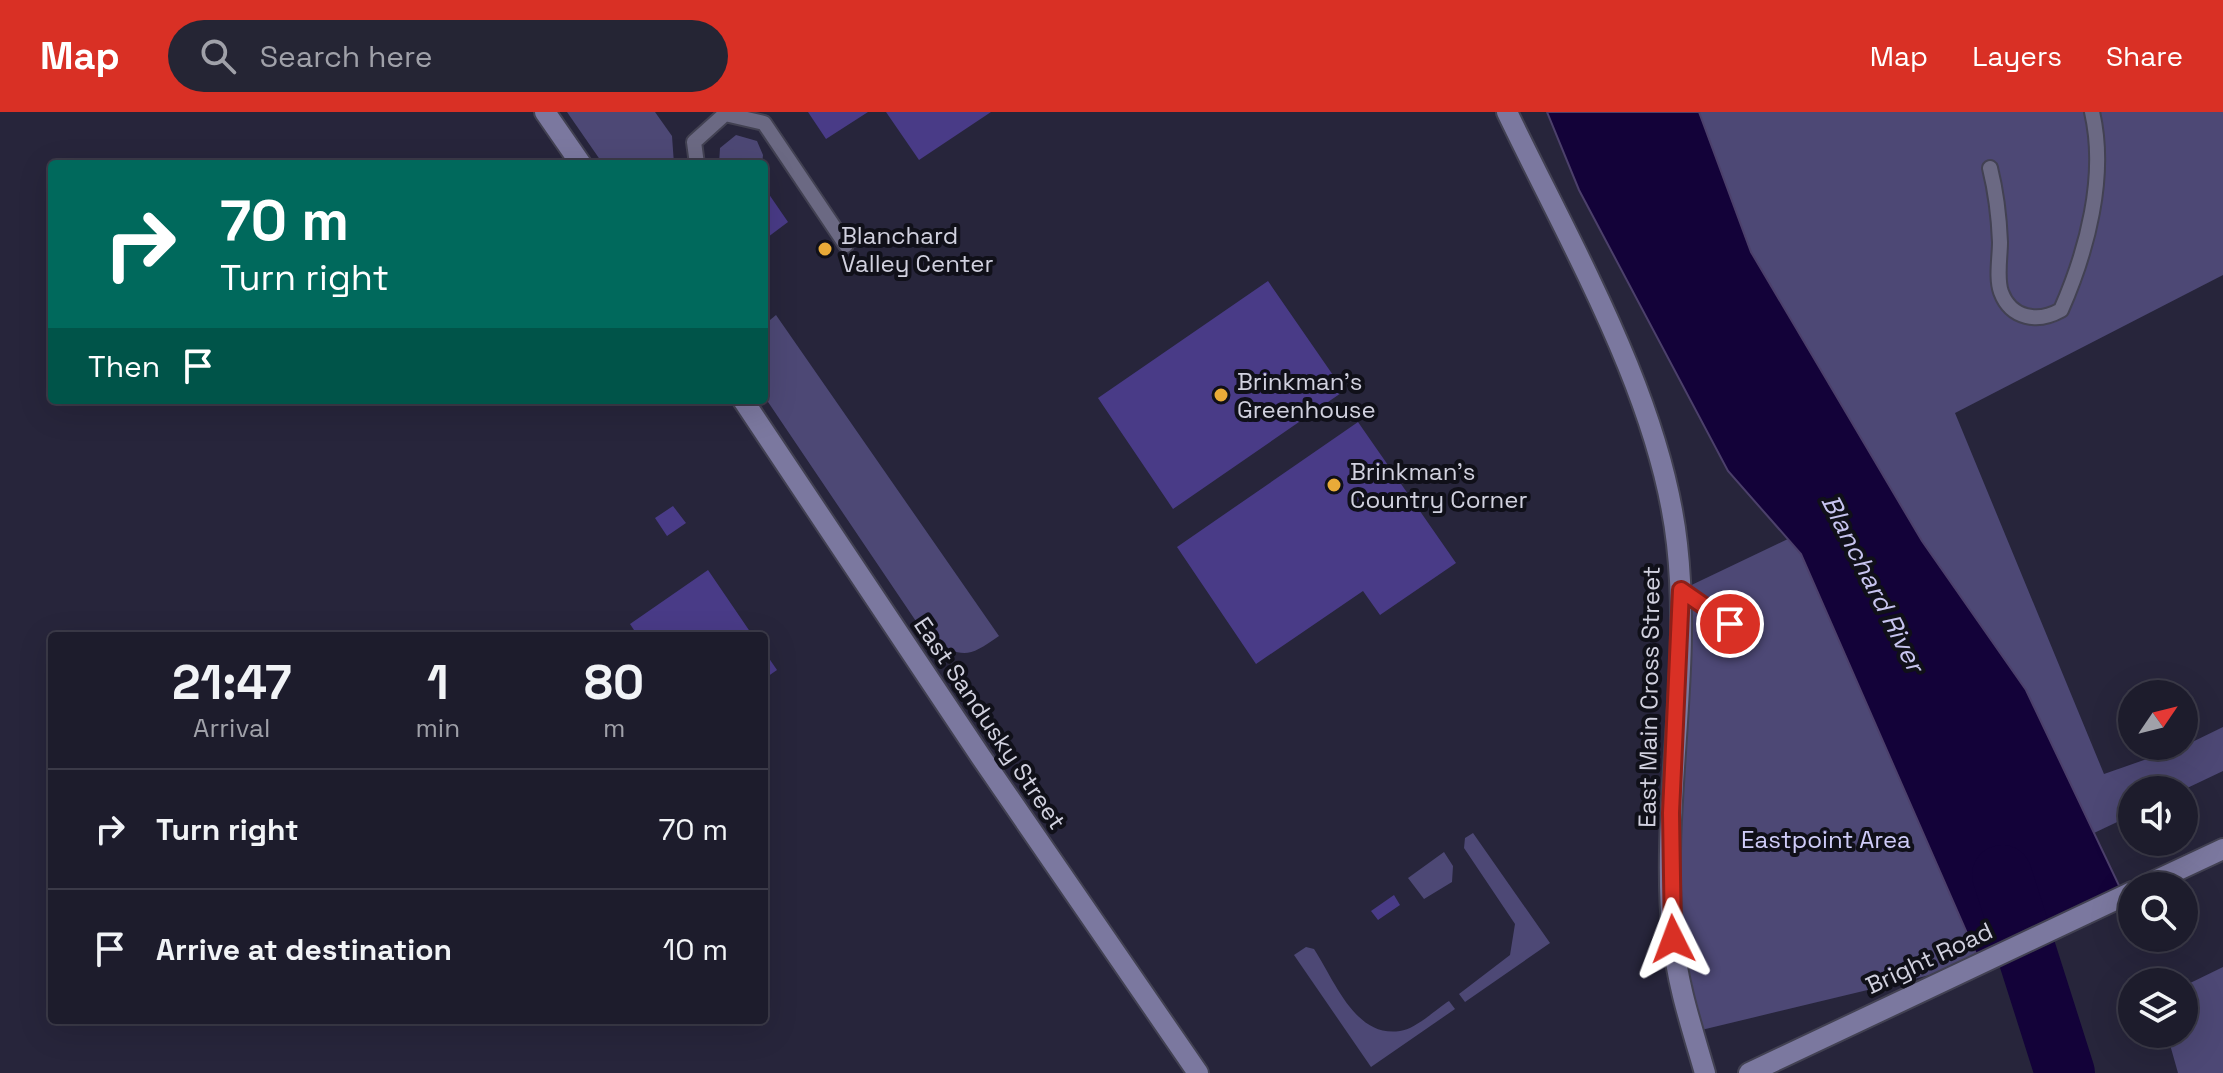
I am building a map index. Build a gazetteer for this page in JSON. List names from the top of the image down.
{
  "streets": {
    "main road": ["East Main Cross Street", "East Sandusky Street", "Bright Road"]
  },
  "water": ["Blanchard River"],
  "parks": ["Eastpoint Area"],
  "places": ["Blanchard Valley Center", "Brinkman's Greenhouse", "Brinkman's Country Corner"],
  "north": "top right",
  "page": {
    "header": "Map",
    "search": "Search here",
    "nav": ["Map", "Layers", "Share"],
    "turn": ["70 m", "Turn right"],
    "then": "Then",
    "eta": [
      "21:47",
      "Arrival",
      "1",
      "min",
      "80",
      "m"
    ],
    "list": [
      {
        "name": "Turn right",
        "value": "70 m"
      },
      {
        "name": "Arrive at destination",
        "value": "10 m"
      }
    ]
  }
}
